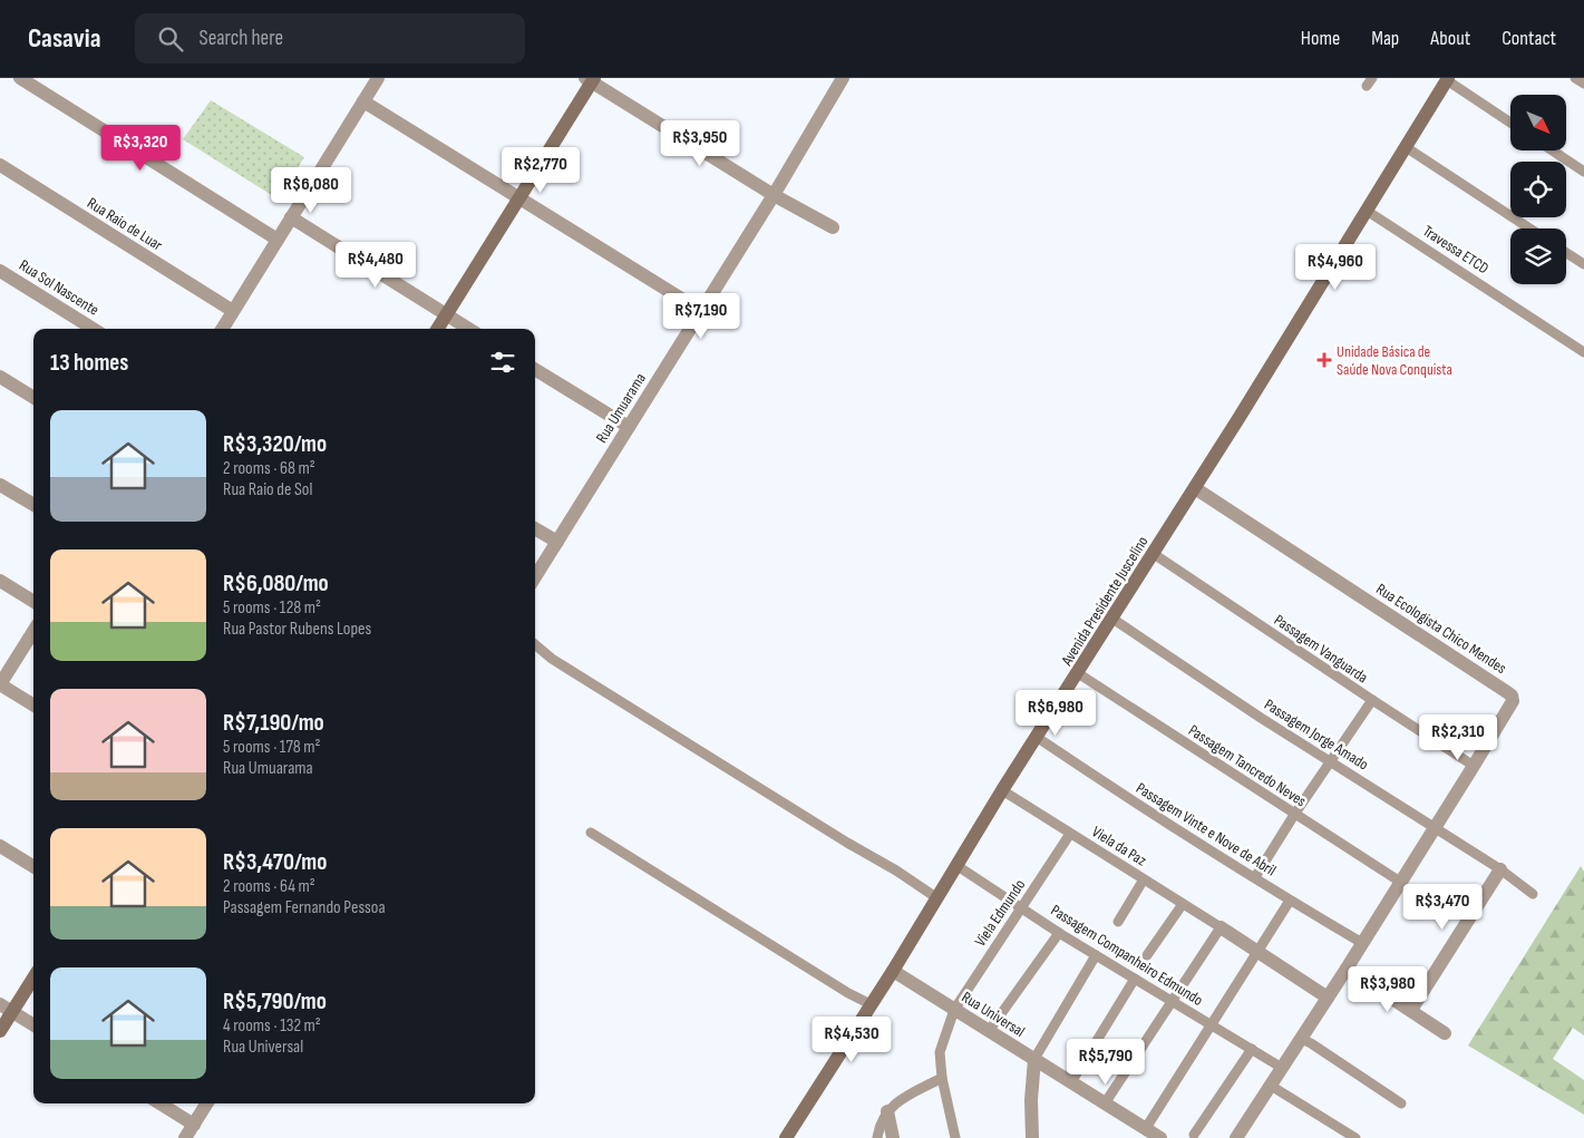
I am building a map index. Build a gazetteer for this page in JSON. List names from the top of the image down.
{
  "streets": {
    "street": [
      "Rua Raio de Luar",
      "Rua Sol Nascente",
      "Rua Umuarama",
      "Avenida Presidente Juscelino",
      "Rua Ecologista Chico Mendes",
      "Rua Universal"
    ],
    "lane": [
      "Travessa ETCD",
      "Passagem Vanguarda",
      "Passagem Jorge Amado",
      "Passagem Tancredo Neves",
      "Passagem Vinte e Nove de Abril",
      "Viela da Paz",
      "Viela Edmundo",
      "Passagem Companheiro Edmundo"
    ]
  },
  "crossings": [
    ["Travessa ETCD", "Avenida Presidente Juscelino"],
    ["Avenida Presidente Juscelino", "Rua Ecologista Chico Mendes"],
    ["Avenida Presidente Juscelino", "Passagem Vanguarda"],
    ["Avenida Presidente Juscelino", "Passagem Jorge Amado"],
    ["Avenida Presidente Juscelino", "Passagem Tancredo Neves"],
    ["Avenida Presidente Juscelino", "Passagem Vinte e Nove de Abril"],
    ["Avenida Presidente Juscelino", "Viela da Paz"],
    ["Avenida Presidente Juscelino", "Passagem Companheiro Edmundo"],
    ["Avenida Presidente Juscelino", "Rua Universal"],
    ["Rua Ecologista Chico Mendes", "Passagem Vanguarda"],
    ["Rua Ecologista Chico Mendes", "Passagem Jorge Amado"],
    ["Rua Ecologista Chico Mendes", "Passagem Tancredo Neves"],
    ["Rua Ecologista Chico Mendes", "Passagem Vinte e Nove de Abril"],
    ["Rua Ecologista Chico Mendes", "Passagem Companheiro Edmundo"],
    ["Viela da Paz", "Viela Edmundo"],
    ["Viela Edmundo", "Passagem Companheiro Edmundo"],
    ["Viela Edmundo", "Rua Universal"]
  ],
  "places": {
    "health": ["Unidade Básica de Saúde Nova Conquista"]
  },
  "north": "bottom right",
  "page": {
    "header": "Casavia",
    "search": "Search here",
    "nav": [
      "Home",
      "Map",
      "About",
      "Contact"
    ],
    "price": [
      "R$3,950",
      "R$3,320",
      "R$2,770",
      "R$6,080",
      "R$4,480",
      "R$4,960",
      "R$7,190",
      "R$6,980",
      "R$2,310",
      "R$3,470",
      "R$3,980",
      "R$4,530",
      "R$5,790"
    ],
    "heading": "13 homes",
    "list": [
      {
        "name": "R$3,320/mo",
        "note": "2 rooms · 68 m² · Rua Raio de Sol"
      },
      {
        "name": "R$6,080/mo",
        "note": "5 rooms · 128 m² · Rua Pastor Rubens Lopes"
      },
      {
        "name": "R$7,190/mo",
        "note": "5 rooms · 178 m² · Rua Umuarama"
      },
      {
        "name": "R$3,470/mo",
        "note": "2 rooms · 64 m² · Passagem Fernando Pessoa"
      },
      {
        "name": "R$5,790/mo",
        "note": "4 rooms · 132 m² · Rua Universal"
      }
    ]
  }
}
